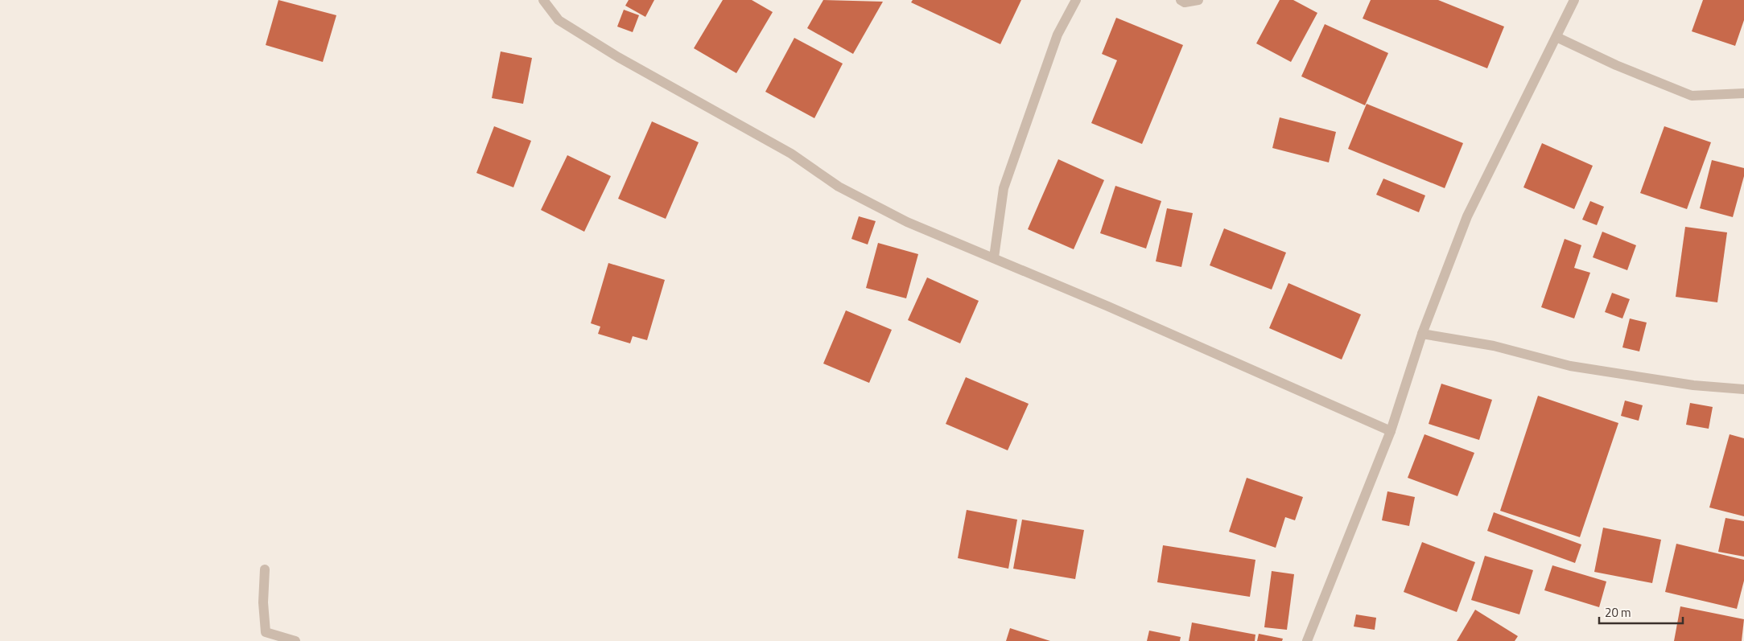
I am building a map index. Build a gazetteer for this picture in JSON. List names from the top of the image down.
{
  "scale_bar": "20 m"
}
